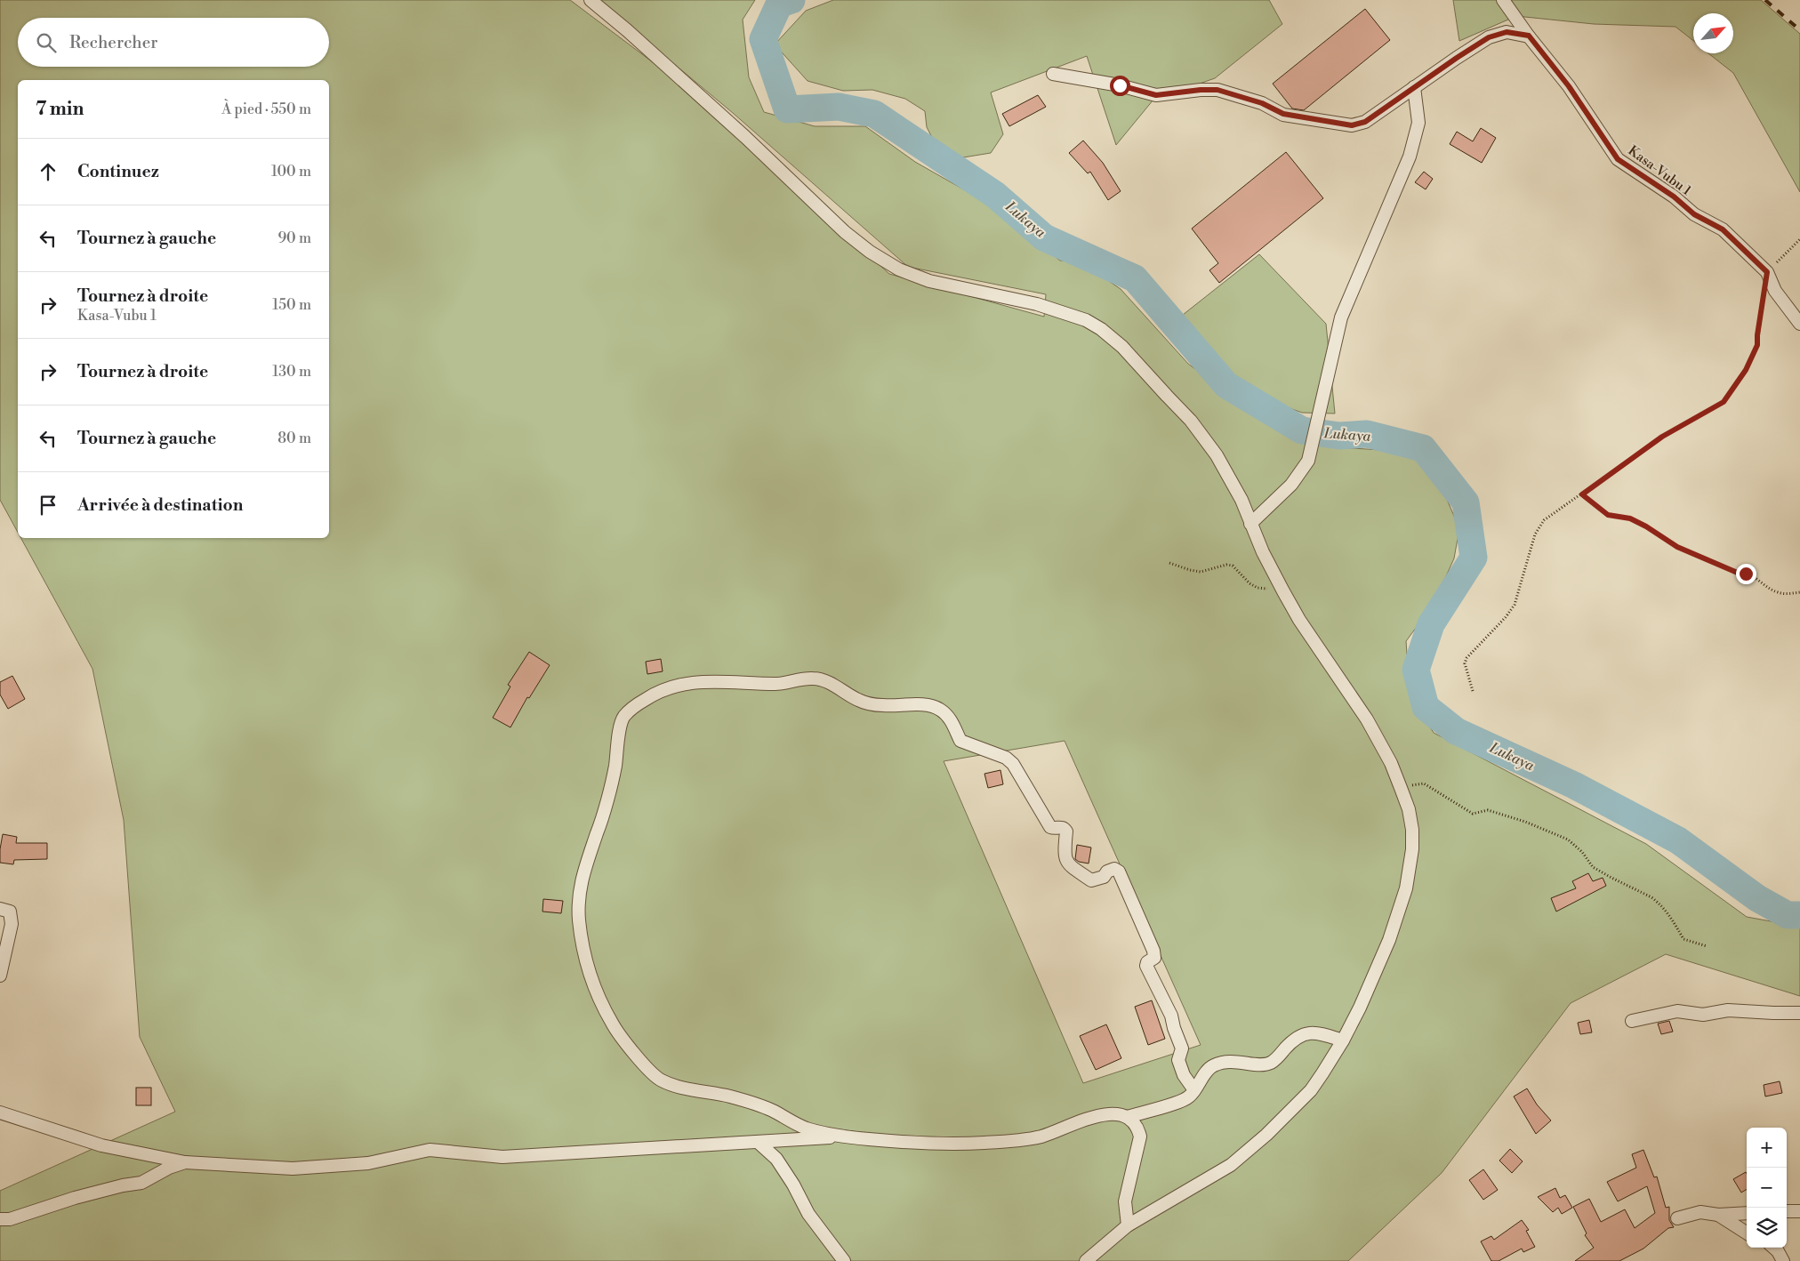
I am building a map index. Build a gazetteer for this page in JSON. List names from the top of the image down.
{
  "streets": {
    "street": ["Kasa-Vubu 1"]
  },
  "water": ["Lukaya"],
  "north": "top right",
  "page": {
    "search": "Rechercher",
    "heading": ["7 min", "À pied · 550 m"],
    "list": [
      ["Continuez", "100 m"],
      ["Tournez à gauche", "90 m"],
      ["Tournez à droite", "Kasa-Vubu 1", "150 m"],
      ["Tournez à droite", "130 m"],
      ["Tournez à gauche", "80 m"],
      "Arrivée à destination"
    ],
    "map_buttons": ["+", "−"]
  }
}
